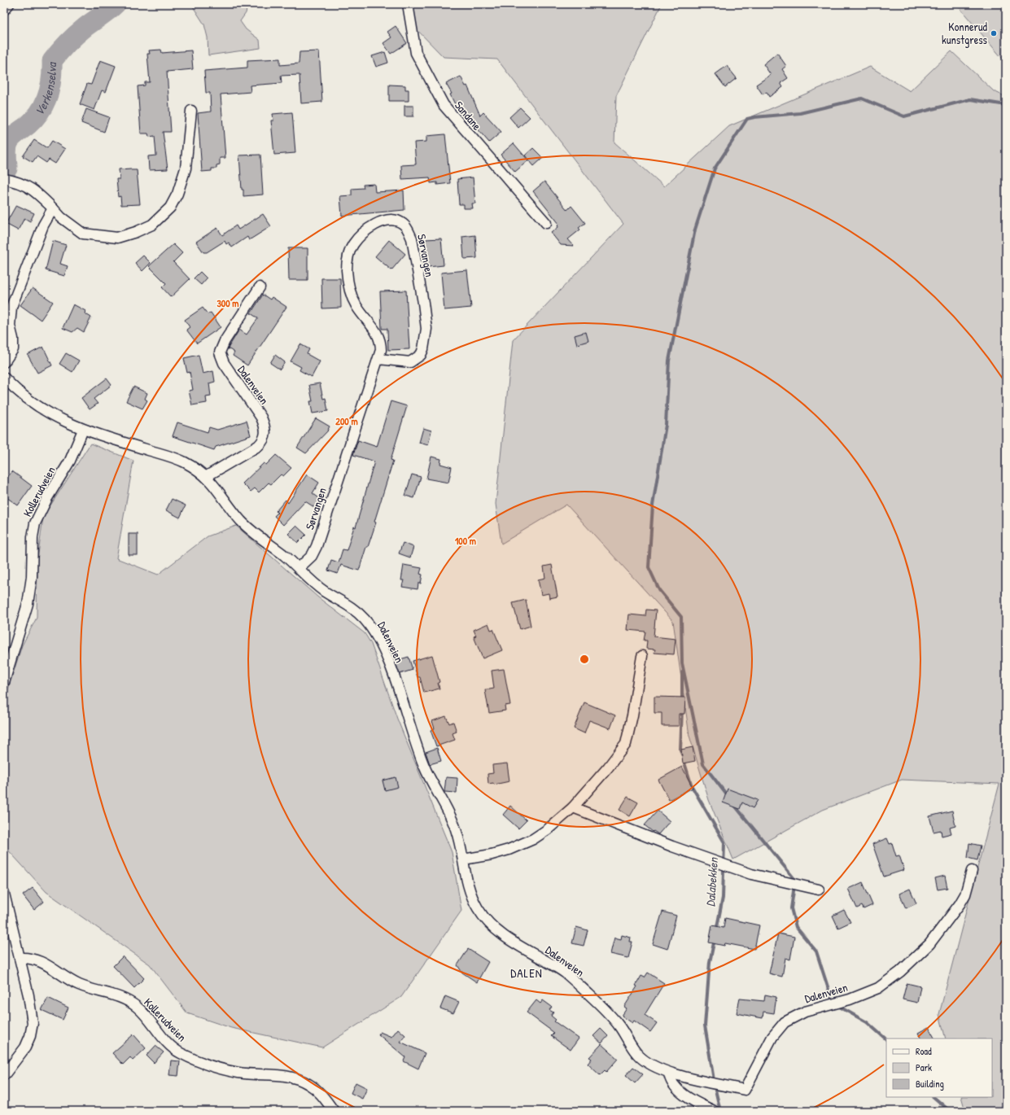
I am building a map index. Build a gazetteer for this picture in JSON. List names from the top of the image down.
{
  "streets": {
    "street": [
      "Sandane",
      "Sørvangen",
      "Dalenveien",
      "Kollerudveien"
    ]
  },
  "crossings": [
    ["Sørvangen", "Dalenveien"],
    ["Dalenveien", "Kollerudveien"]
  ],
  "districts": ["DALEN"],
  "water": ["Verkenselva", "Dalabekken"],
  "places": ["Konnerud kunstgress"],
  "legend": ["Road", "Park", "Building"],
  "rings": ["300 m", "200 m", "100 m"]
}
